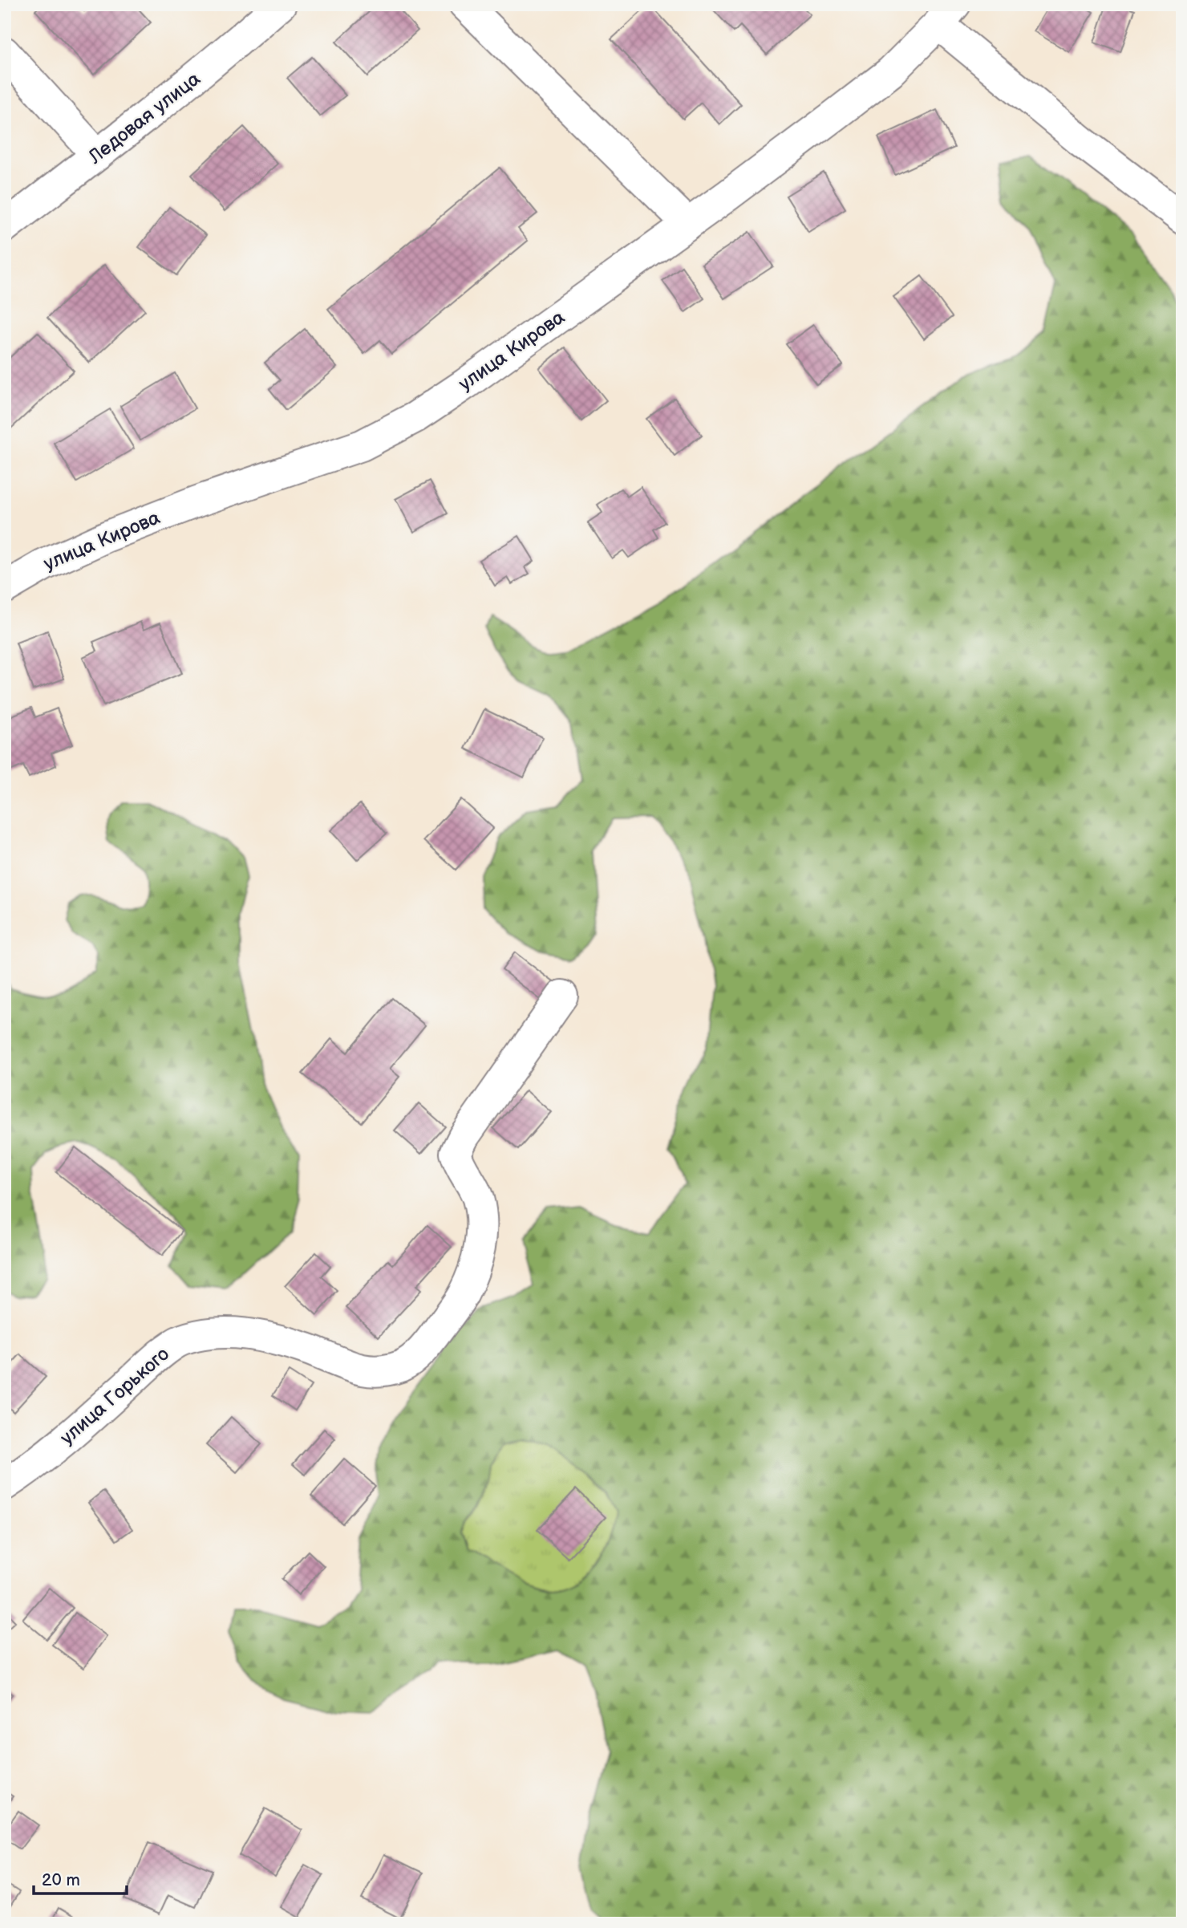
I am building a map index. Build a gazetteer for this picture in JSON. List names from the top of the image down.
{
  "streets": {
    "street": ["Ледовая улица", "улица Кирова", "улица Горького"]
  },
  "scale_bar": "20 m"
}
